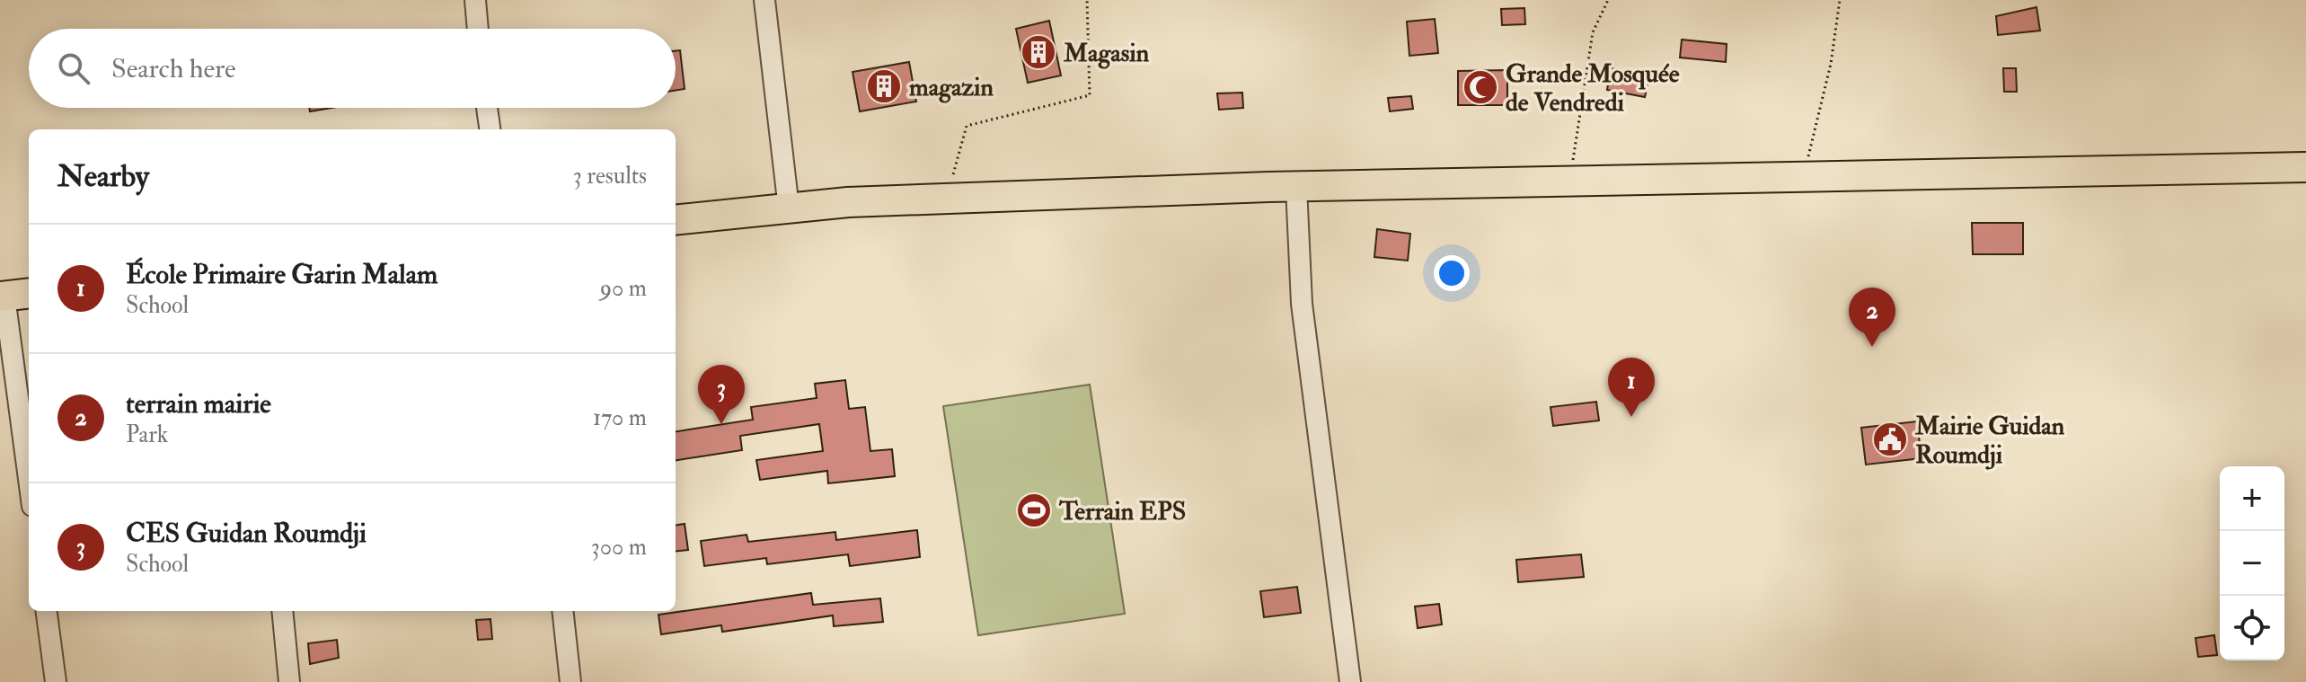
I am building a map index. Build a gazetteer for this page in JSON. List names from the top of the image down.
{
  "places": {
    "building": ["Magasin", "magazin"],
    "mosque": ["Grande Mosquée de Vendredi"],
    "public building": ["Mairie Guidan Roumdji"],
    "sports": ["Terrain EPS"]
  },
  "page": {
    "search": "Search here",
    "heading": ["Nearby", "3 results"],
    "list": [
      {
        "mark": "1",
        "name": "École Primaire Garin Malam",
        "note": "School",
        "value": "90 m"
      },
      {
        "mark": "2",
        "name": "terrain mairie",
        "note": "Park",
        "value": "170 m"
      },
      {
        "mark": "3",
        "name": "CES Guidan Roumdji",
        "note": "School",
        "value": "300 m"
      }
    ],
    "pins": ["2", "1", "3"],
    "map_buttons": ["+", "−"]
  }
}
